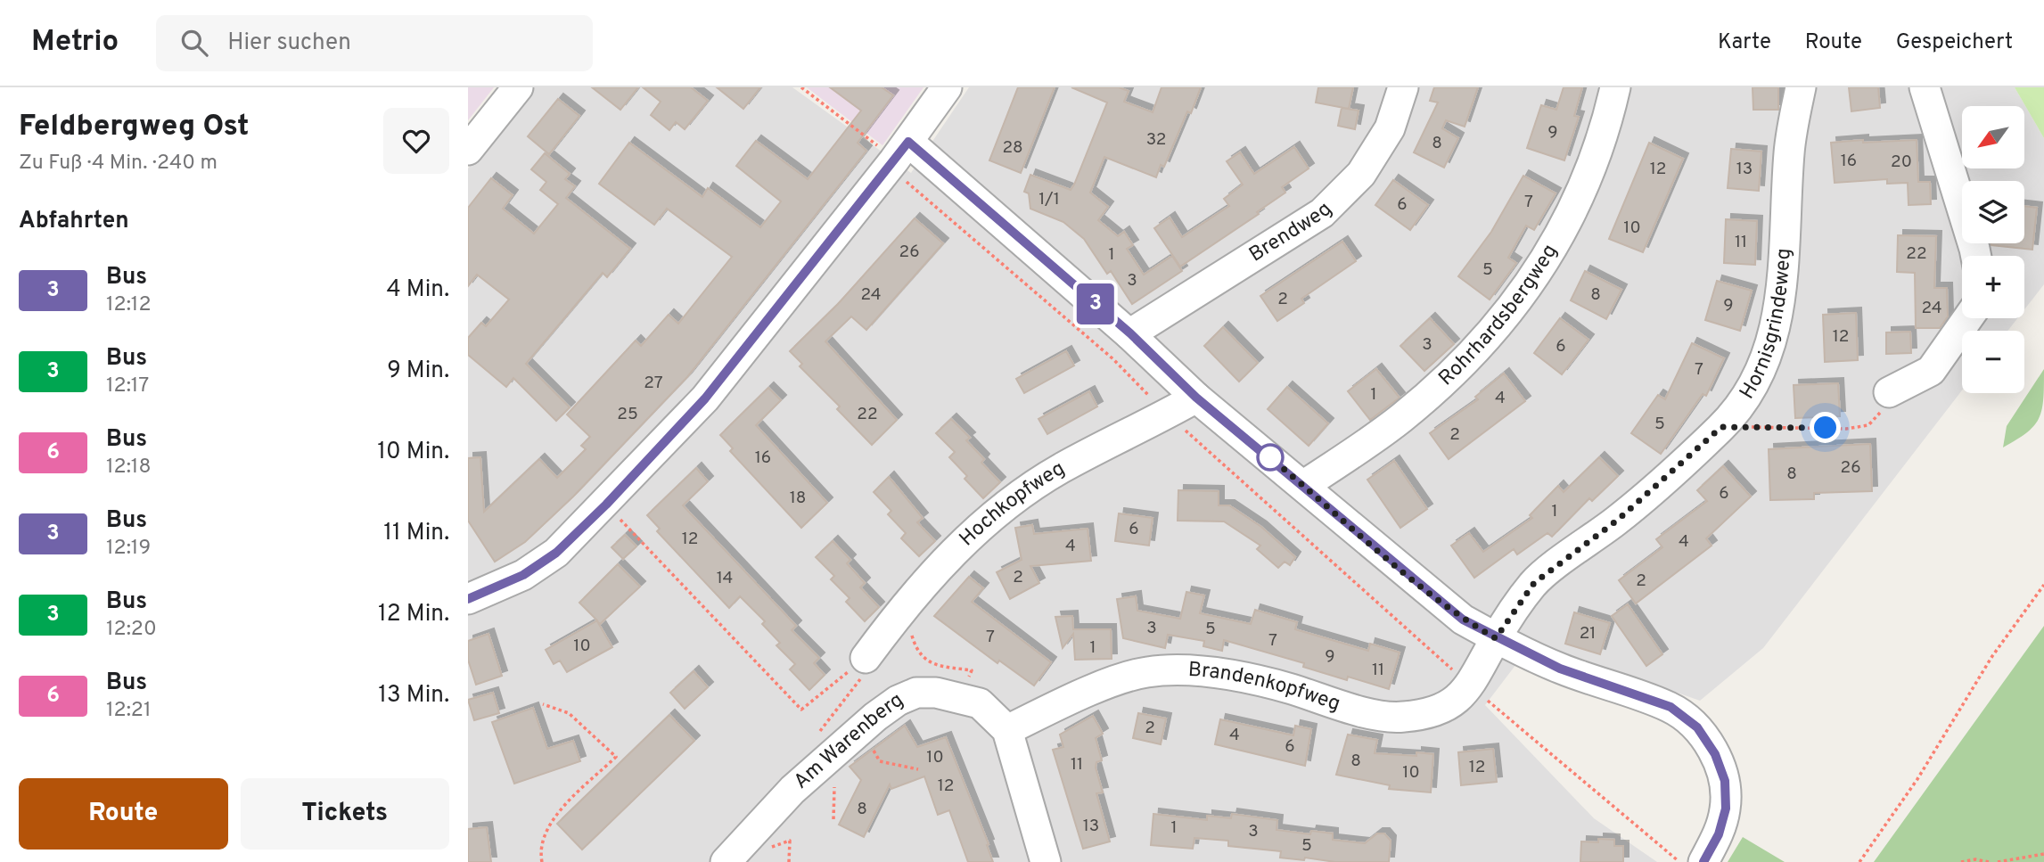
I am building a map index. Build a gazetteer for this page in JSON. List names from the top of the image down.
{
  "streets": {
    "street": [
      "Brendweg",
      "Rohrhardsbergweg",
      "Hornisgrindeweg",
      "Hochkopfweg",
      "Brandenkopfweg",
      "Am Warenberg"
    ]
  },
  "crossings": [
    ["Hornisgrindeweg", "Brandenkopfweg"],
    ["Brandenkopfweg", "Am Warenberg"]
  ],
  "lines": ["bus line 3"],
  "house_numbers": [
    "9",
    "32",
    "8",
    "28",
    "16",
    "20",
    "12",
    "13",
    "1/1",
    "7",
    "6",
    "10",
    "11",
    "26",
    "22",
    "1",
    "5",
    "3",
    "24",
    "8",
    "2",
    "9",
    "24",
    "12",
    "3",
    "6",
    "7",
    "27",
    "1",
    "4",
    "25",
    "22",
    "5",
    "2",
    "16",
    "26",
    "8",
    "6",
    "18",
    "1",
    "6",
    "12",
    "4",
    "4",
    "2",
    "14",
    "2",
    "3",
    "5",
    "21",
    "7",
    "7",
    "10",
    "1",
    "9",
    "11",
    "2",
    "4",
    "6",
    "10",
    "8",
    "11",
    "12",
    "10",
    "12",
    "8",
    "13",
    "1",
    "3",
    "5"
  ],
  "north": "bottom left",
  "page": {
    "header": "Metrio",
    "search": "Hier suchen",
    "nav": ["Karte", "Route", "Gespeichert"],
    "heading": [
      ["Feldbergweg Ost", "Zu Fuß · 4 Min. · 240 m"],
      "Abfahrten"
    ],
    "on_map": "3",
    "map_buttons": ["+", "−"],
    "list": [
      {
        "mark": "3",
        "name": "Bus",
        "note": "12:12",
        "value": "4 Min."
      },
      {
        "mark": "3",
        "name": "Bus",
        "note": "12:17",
        "value": "9 Min."
      },
      {
        "mark": "6",
        "name": "Bus",
        "note": "12:18",
        "value": "10 Min."
      },
      {
        "mark": "3",
        "name": "Bus",
        "note": "12:19",
        "value": "11 Min."
      },
      {
        "mark": "3",
        "name": "Bus",
        "note": "12:20",
        "value": "12 Min."
      },
      {
        "mark": "6",
        "name": "Bus",
        "note": "12:21",
        "value": "13 Min."
      }
    ],
    "buttons": ["Route", "Tickets"]
  }
}
